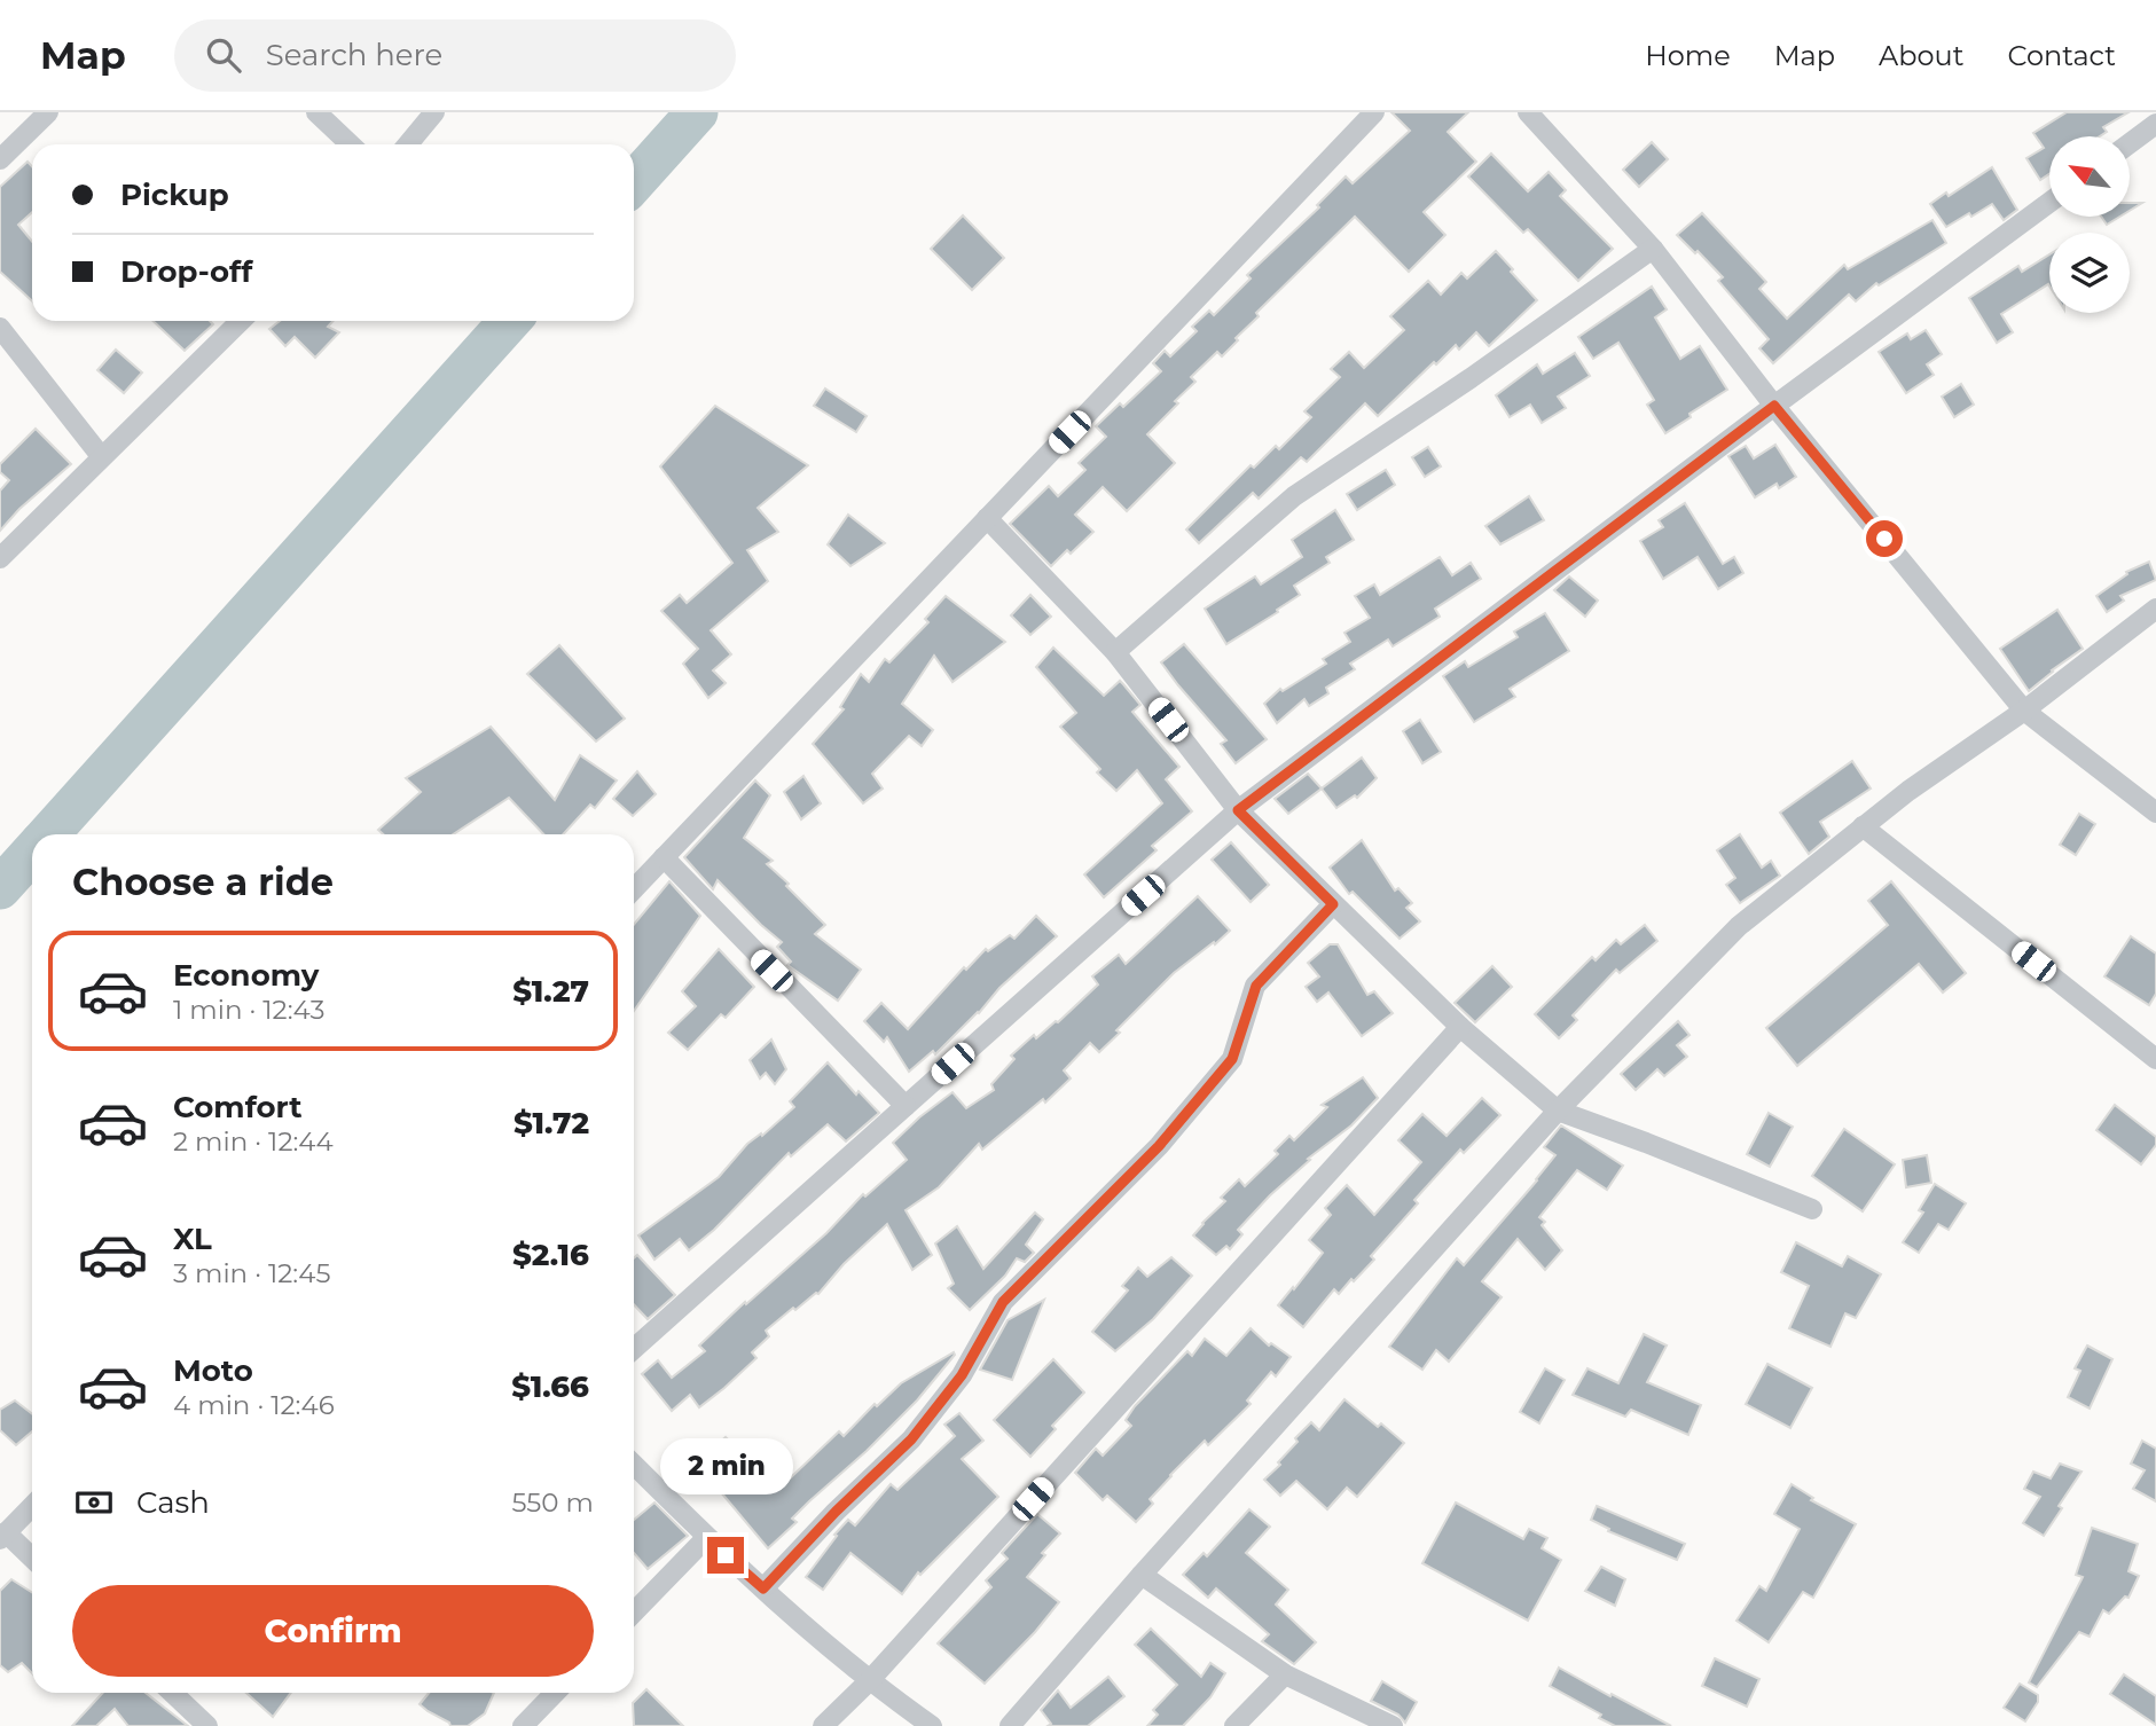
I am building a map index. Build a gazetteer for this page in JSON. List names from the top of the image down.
{
  "north": "top left",
  "page": {
    "header": "Map",
    "search": "Search here",
    "nav": [
      "Home",
      "Map",
      "About",
      "Contact"
    ],
    "banner": ["Pickup", "Drop-off"],
    "heading": "Choose a ride",
    "list": [
      {
        "name": "Economy",
        "note": "1 min · 12:43",
        "value": "$1.27"
      },
      {
        "name": "Comfort",
        "note": "2 min · 12:44",
        "value": "$1.72"
      },
      {
        "name": "XL",
        "note": "3 min · 12:45",
        "value": "$2.16"
      },
      {
        "name": "Moto",
        "note": "4 min · 12:46",
        "value": "$1.66"
      }
    ],
    "bubble": "2 min",
    "pay": ["Cash", "550 m"],
    "buttons": "Confirm"
  }
}
